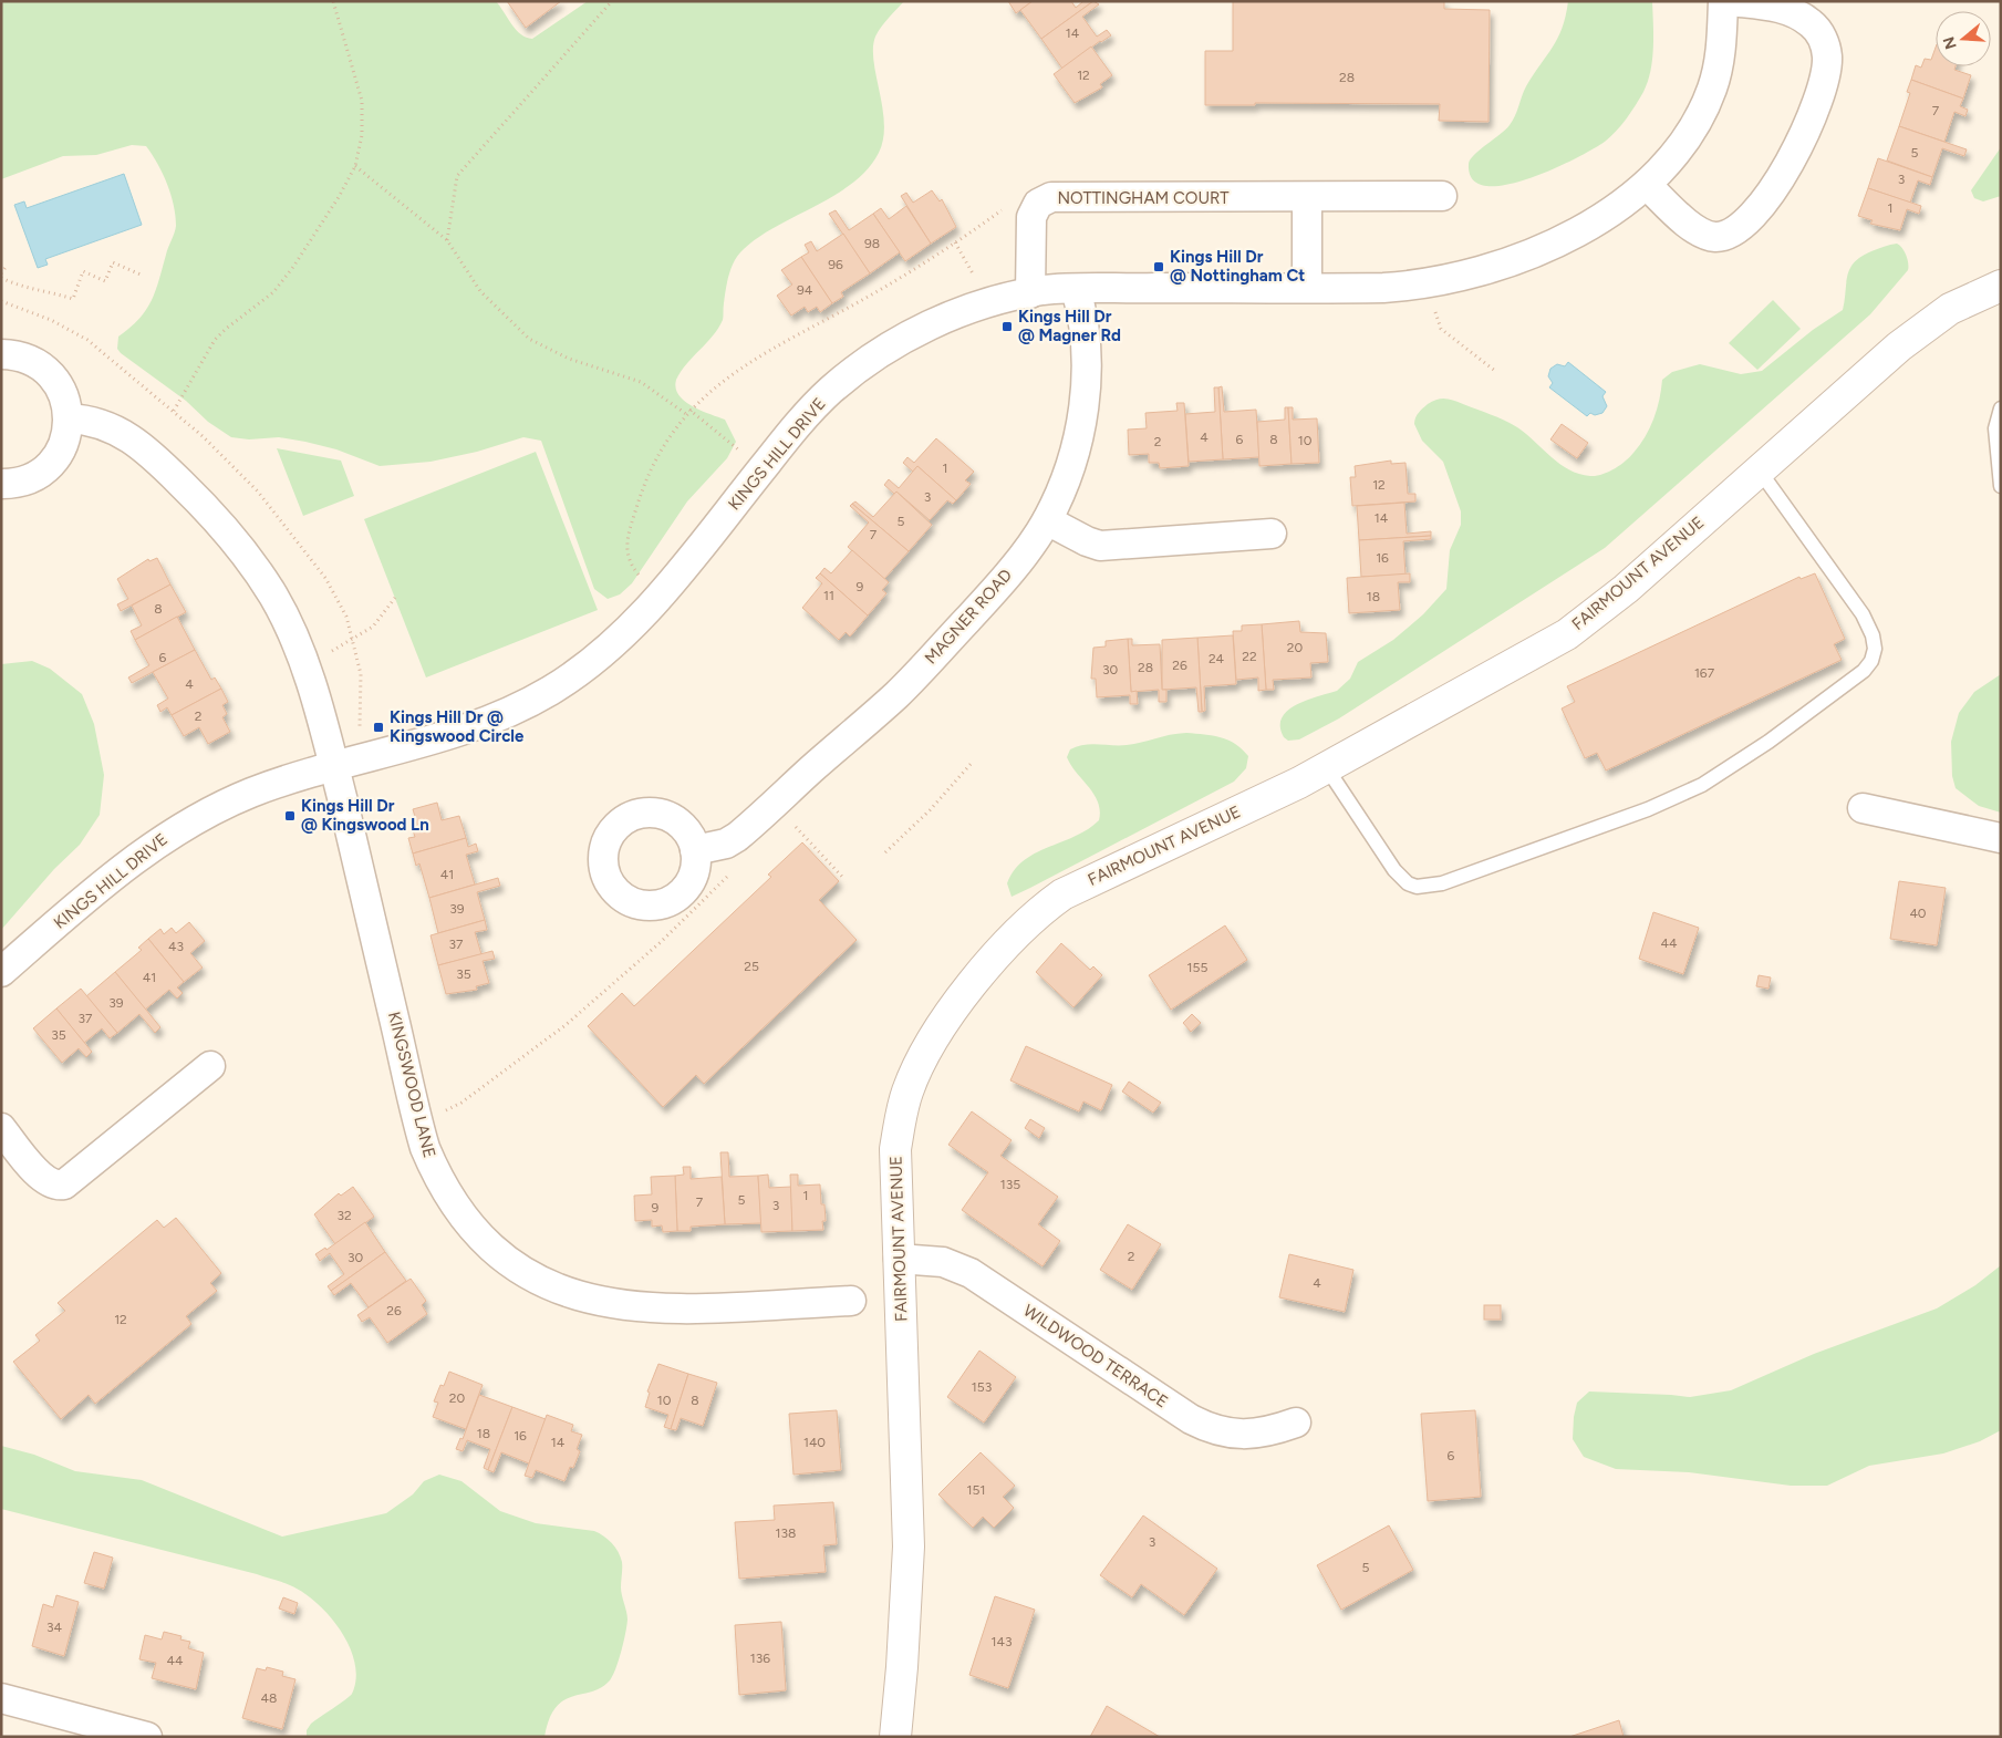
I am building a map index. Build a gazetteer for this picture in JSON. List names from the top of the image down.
{
  "streets": {
    "street": [
      "NOTTINGHAM COURT",
      "KINGS HILL DRIVE",
      "FAIRMOUNT AVENUE",
      "MAGNER ROAD",
      "KINGSWOOD LANE",
      "WILDWOOD TERRACE"
    ]
  },
  "crossings": [
    ["NOTTINGHAM COURT", "KINGS HILL DRIVE"],
    ["KINGS HILL DRIVE", "MAGNER ROAD"],
    ["KINGS HILL DRIVE", "KINGSWOOD LANE"],
    ["FAIRMOUNT AVENUE", "WILDWOOD TERRACE"]
  ],
  "places": {
    "transit": [
      "Kings Hill Dr @ Nottingham Ct",
      "Kings Hill Dr @ Magner Rd",
      "Kings Hill Dr @ Kingswood Circle",
      "Kings Hill Dr @ Kingswood Ln"
    ]
  },
  "house_numbers": [
    "14",
    "12",
    "28",
    "7",
    "5",
    "3",
    "1",
    "98",
    "96",
    "94",
    "4",
    "6",
    "8",
    "10",
    "2",
    "1",
    "12",
    "3",
    "14",
    "5",
    "7",
    "16",
    "9",
    "11",
    "18",
    "8",
    "20",
    "22",
    "6",
    "24",
    "26",
    "28",
    "30",
    "167",
    "4",
    "2",
    "41",
    "39",
    "40",
    "44",
    "37",
    "43",
    "25",
    "155",
    "35",
    "41",
    "39",
    "37",
    "35",
    "135",
    "1",
    "5",
    "7",
    "3",
    "9",
    "32",
    "2",
    "30",
    "4",
    "26",
    "12",
    "153",
    "20",
    "10",
    "8",
    "18",
    "16",
    "14",
    "140",
    "6",
    "151",
    "138",
    "3",
    "5",
    "34",
    "143",
    "136",
    "44",
    "48"
  ],
  "north": "left"
}
